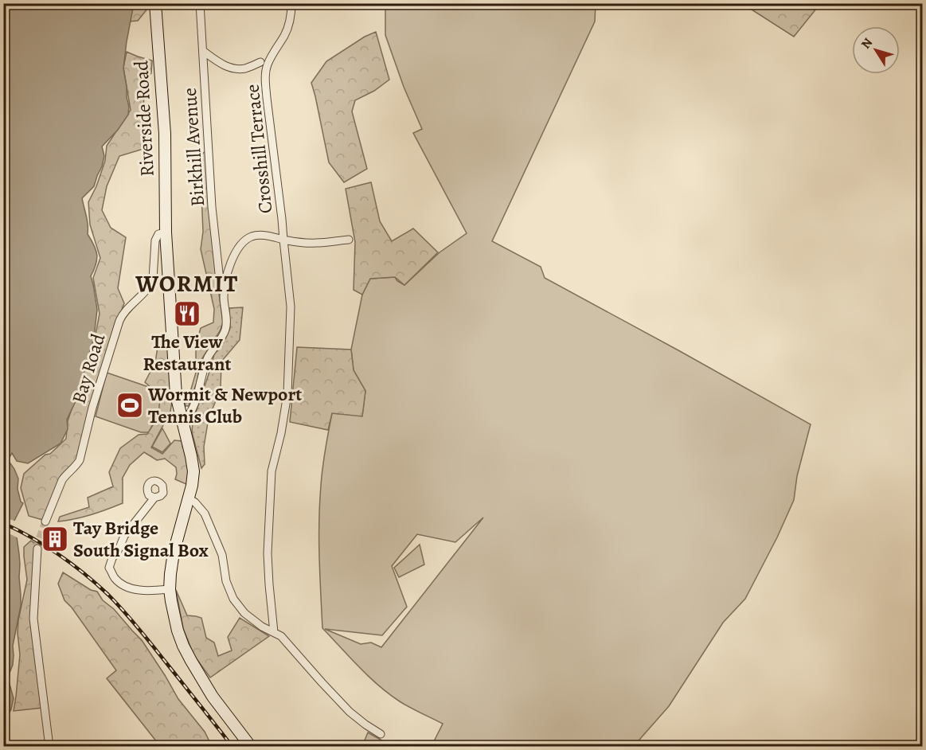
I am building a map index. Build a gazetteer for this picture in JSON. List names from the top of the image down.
{
  "streets": {
    "main road": ["Riverside Road"],
    "street": ["Birkhill Avenue", "Crosshill Terrace", "Bay Road"]
  },
  "crossings": [
    ["Riverside Road", "Bay Road"]
  ],
  "districts": ["WORMIT"],
  "places": {
    "restaurant": ["The View Restaurant"],
    "sports": ["Wormit & Newport Tennis Club"],
    "building": ["Tay Bridge South Signal Box"]
  },
  "north": "top left"
}
